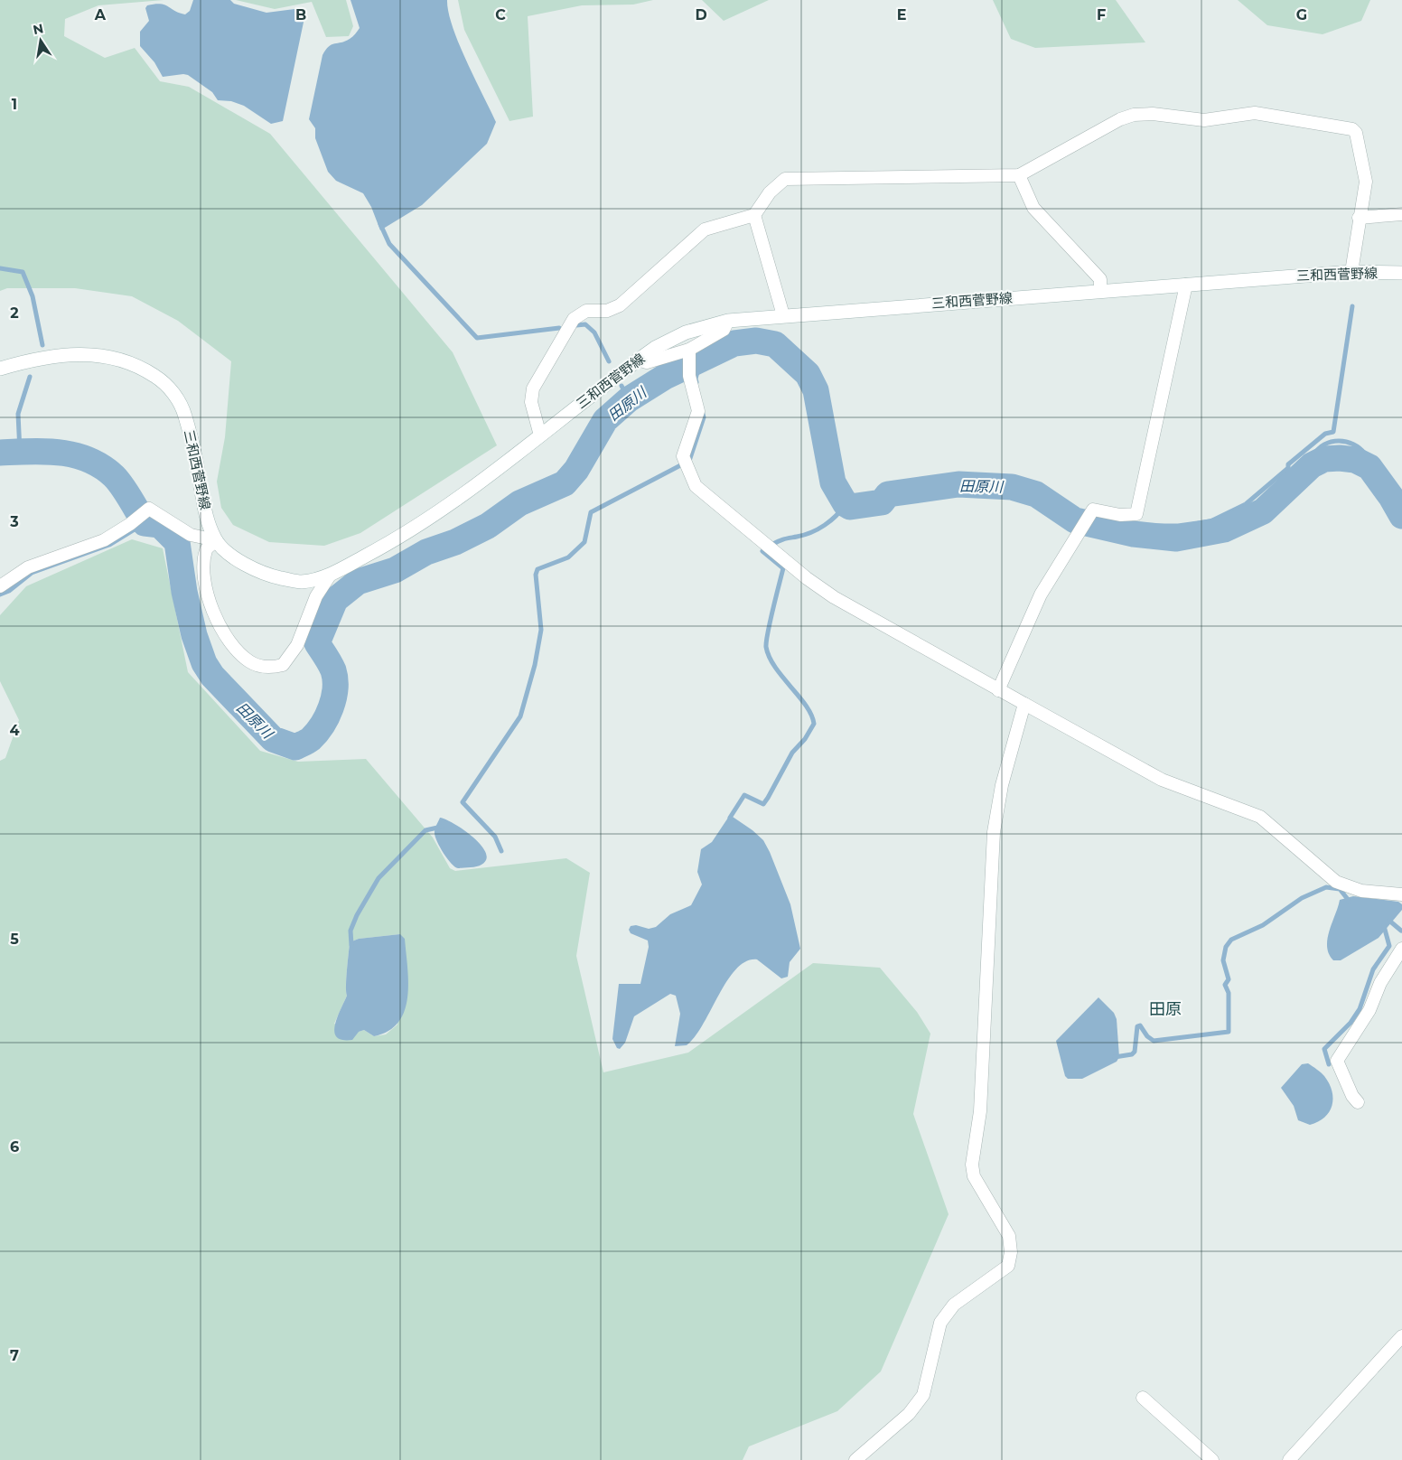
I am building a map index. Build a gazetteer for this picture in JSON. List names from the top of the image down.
{
  "streets": {
    "main road": ["三和西菅野線"]
  },
  "districts": ["田原"],
  "water": ["田原川"],
  "north": "top",
  "grid": {
    "columns": [
      "A",
      "B",
      "C",
      "D",
      "E",
      "F",
      "G"
    ],
    "rows": [
      "1",
      "2",
      "3",
      "4",
      "5",
      "6",
      "7"
    ]
  }
}
